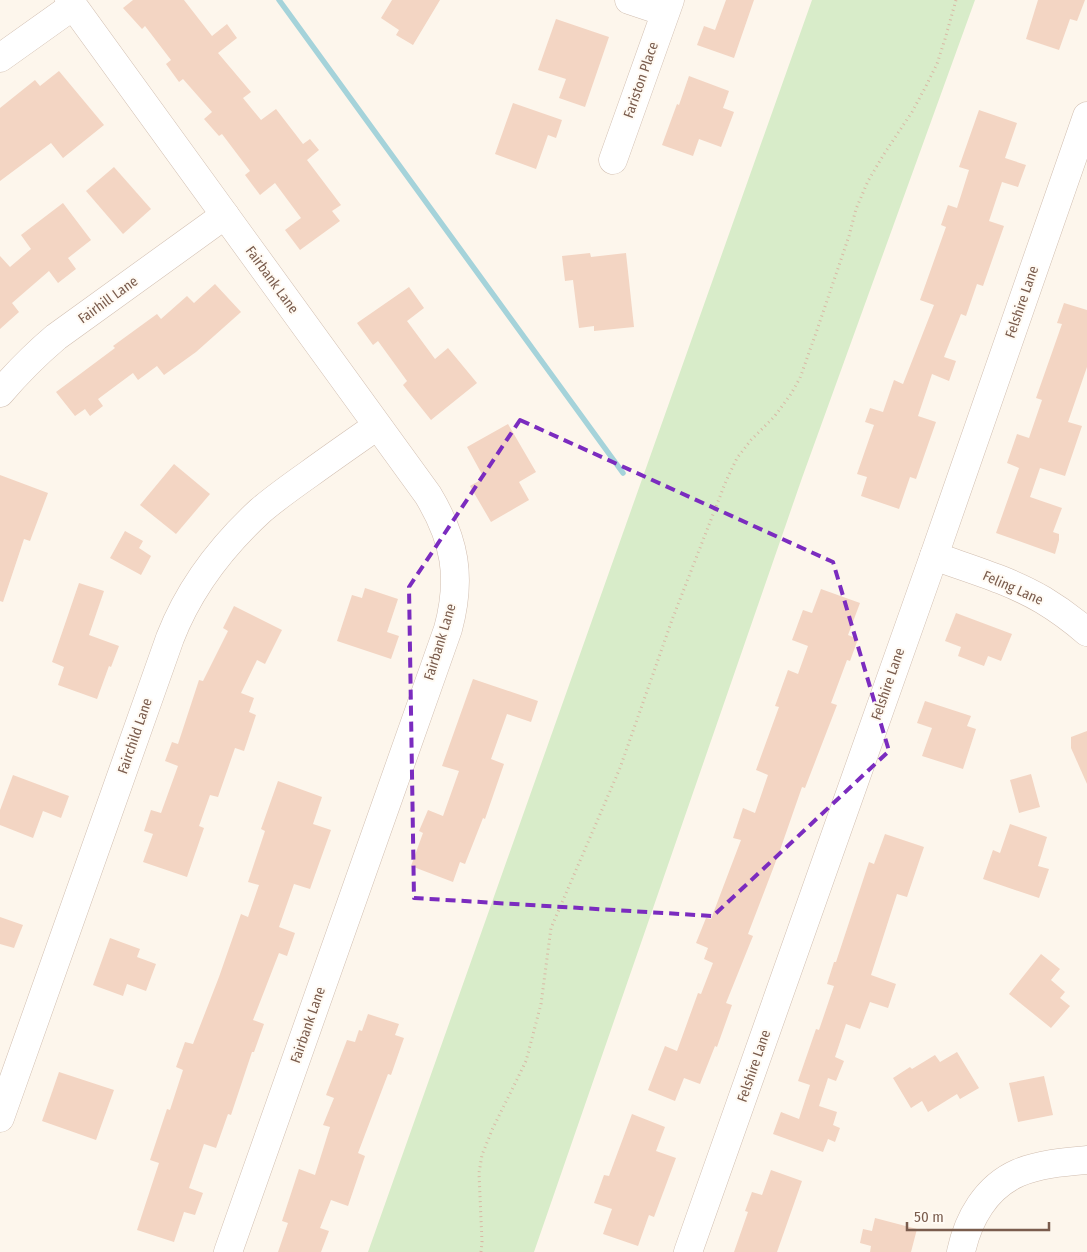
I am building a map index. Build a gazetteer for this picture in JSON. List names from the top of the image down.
{
  "streets": {
    "street": [
      "Fariston Place",
      "Fairbank Lane",
      "Fairhill Lane",
      "Felshire Lane",
      "Feling Lane",
      "Fairchild Lane"
    ]
  },
  "crossings": [
    ["Fairbank Lane", "Fairhill Lane"],
    ["Fairbank Lane", "Fairchild Lane"],
    ["Felshire Lane", "Feling Lane"]
  ],
  "scale_bar": "50 m"
}
